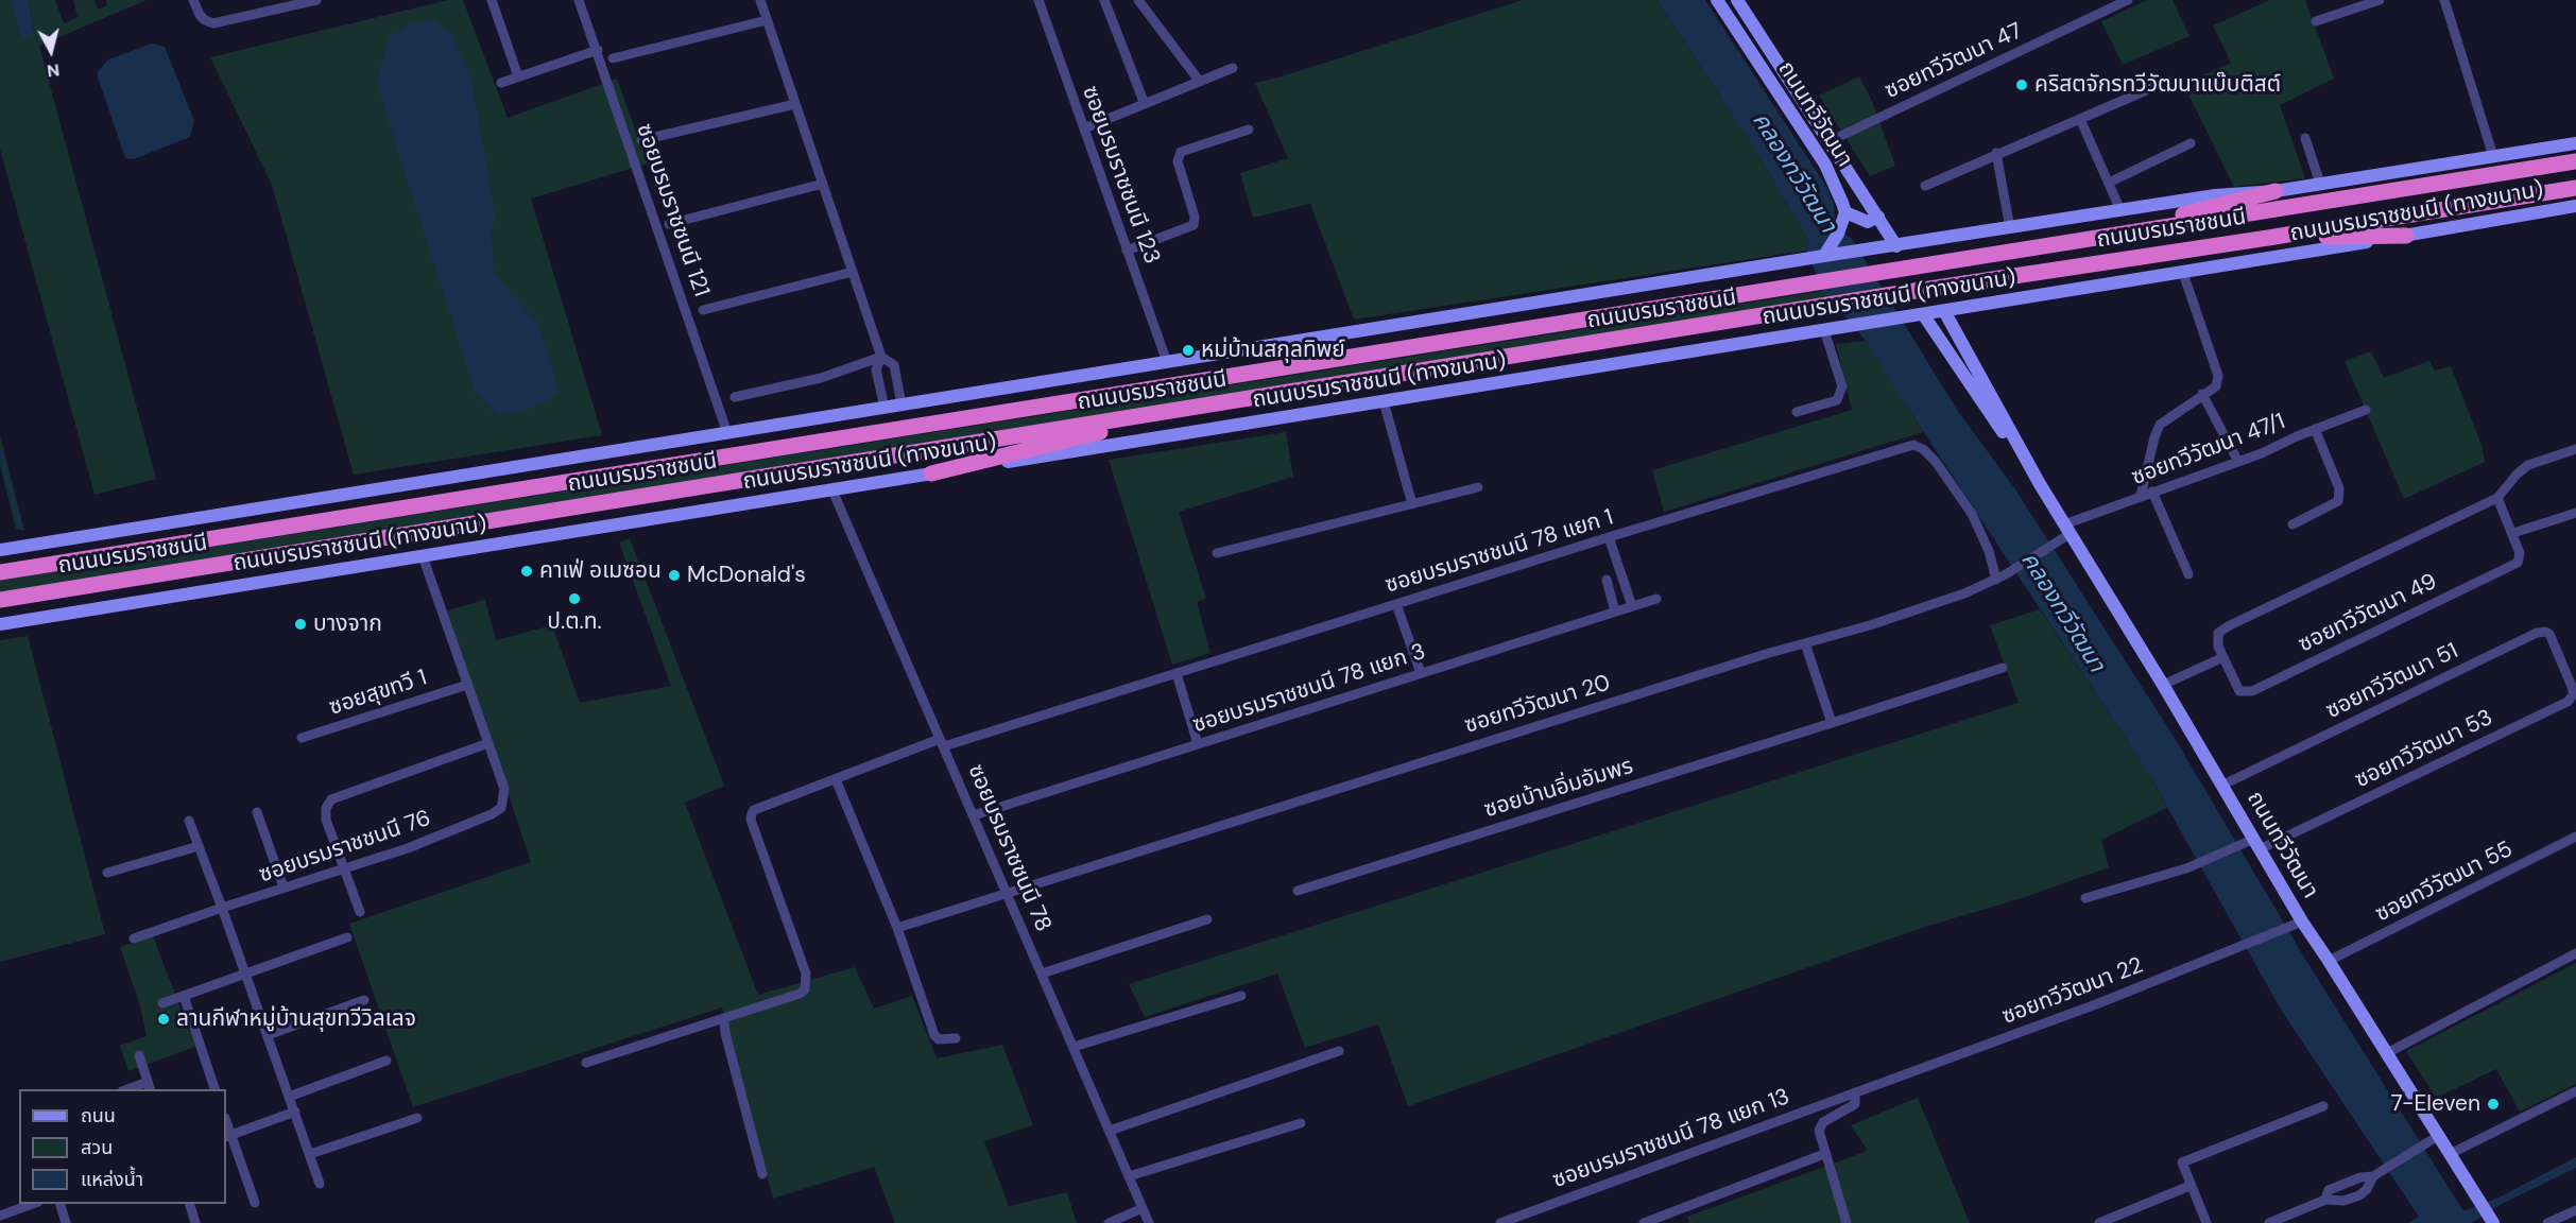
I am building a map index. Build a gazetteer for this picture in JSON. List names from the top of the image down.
{
  "streets": {
    "highway": ["ถนนบรมราชชนนี"],
    "main road": ["ถนนทวีวัฒนา", "ถนนบรมราชชนนี (ทางขนาน)"],
    "street": [
      "ซอยทวีวัฒนา 47",
      "ซอยบรมราชชนนี 123",
      "ซอยบรมราชชนนี 121",
      "ซอยทวีวัฒนา 47/1",
      "ซอยบรมราชชนนี 78 แยก 1",
      "ซอยทวีวัฒนา 49",
      "ซอยทวีวัฒนา 51",
      "ซอยบรมราชชนนี 78 แยก 3",
      "ซอยสุขทวี 1",
      "ซอยทวีวัฒนา 20",
      "ซอยทวีวัฒนา 53",
      "ซอยบ้านอิ่มอัมพร",
      "ซอยบรมราชชนนี 76",
      "ซอยบรมราชชนนี 78",
      "ซอยทวีวัฒนา 55",
      "ซอยทวีวัฒนา 22",
      "ซอยบรมราชชนนี 78 แยก 13"
    ]
  },
  "crossings": [
    ["ซอยทวีวัฒนา 47", "ถนนทวีวัฒนา"],
    ["ถนนทวีวัฒนา", "ถนนบรมราชชนนี (ทางขนาน)"],
    ["ถนนทวีวัฒนา", "ซอยทวีวัฒนา 47/1"],
    ["ถนนทวีวัฒนา", "ซอยทวีวัฒนา 51"],
    ["ถนนทวีวัฒนา", "ซอยทวีวัฒนา 20"],
    ["ถนนทวีวัฒนา", "ซอยทวีวัฒนา 53"],
    ["ถนนทวีวัฒนา", "ซอยทวีวัฒนา 55"],
    ["ถนนทวีวัฒนา", "ซอยทวีวัฒนา 22"],
    ["ซอยบรมราชชนนี 123", "ถนนบรมราชชนนี (ทางขนาน)"],
    ["ซอยบรมราชชนนี 121", "ถนนบรมราชชนนี (ทางขนาน)"],
    ["ถนนบรมราชชนนี (ทางขนาน)", "ซอยบรมราชชนนี 76"],
    ["ถนนบรมราชชนนี (ทางขนาน)", "ซอยบรมราชชนนี 78"],
    ["ซอยทวีวัฒนา 47/1", "ซอยทวีวัฒนา 20"],
    ["ซอยบรมราชชนนี 78 แยก 1", "ซอยทวีวัฒนา 20"],
    ["ซอยบรมราชชนนี 78 แยก 1", "ซอยบรมราชชนนี 78"],
    ["ซอยทวีวัฒนา 51", "ซอยทวีวัฒนา 53"],
    ["ซอยบรมราชชนนี 78 แยก 3", "ซอยบรมราชชนนี 78"],
    ["ซอยสุขทวี 1", "ซอยบรมราชชนนี 76"],
    ["ซอยทวีวัฒนา 20", "ซอยบรมราชชนนี 78"],
    ["ซอยทวีวัฒนา 22", "ซอยบรมราชชนนี 78 แยก 13"]
  ],
  "water": ["คลองทวีวัฒนา"],
  "places": [
    "คริสตจักรทวีวัฒนาแบ๊บติสต์",
    "หม่บ้านสกุลทิพย์",
    "คาเฟ่ อเมซอน",
    "McDonald's",
    "ป.ต.ท.",
    "บางจาก",
    "ลานกีฬาหมู่บ้านสุขทวีวิลเลจ",
    "7-Eleven"
  ],
  "legend": ["ถนน", "สวน", "แหล่งน้ำ"],
  "north": "bottom"
}
